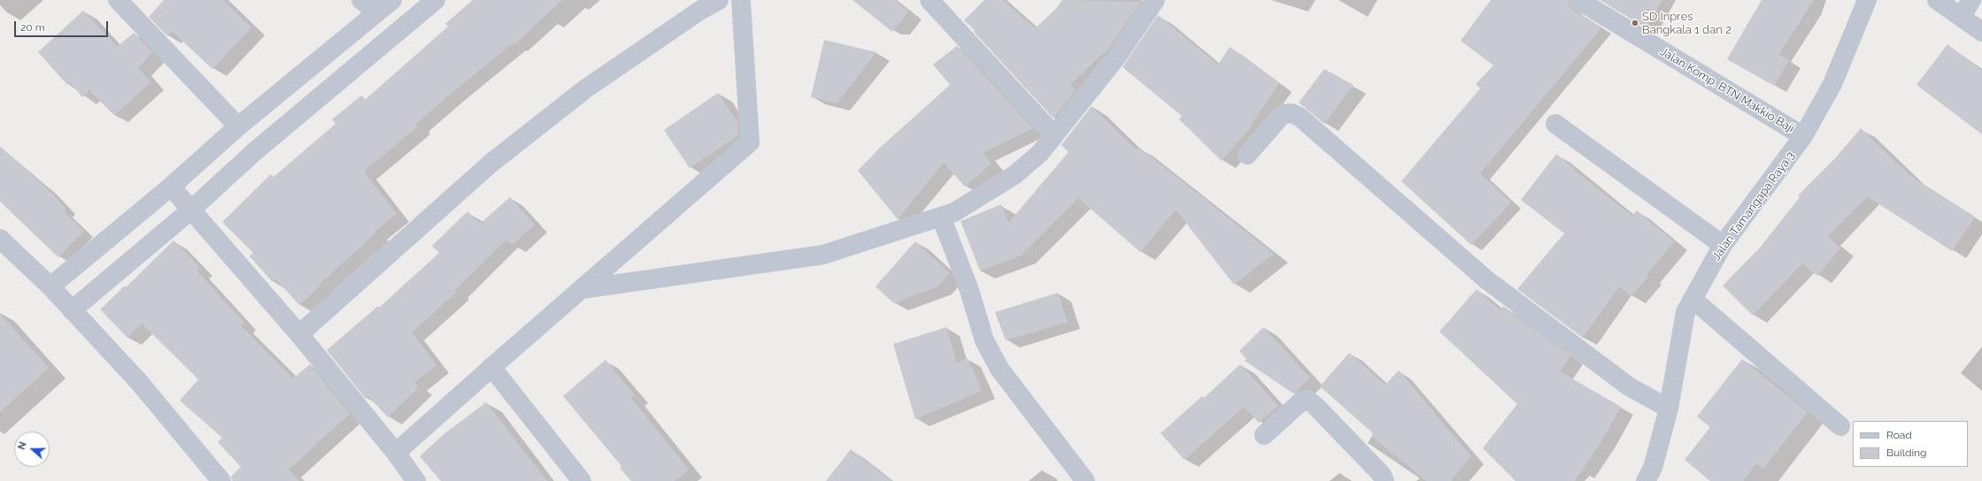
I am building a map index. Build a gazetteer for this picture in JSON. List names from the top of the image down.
{
  "streets": {
    "street": ["Jalan Komp. BTN Makkio Baji", "Jalan Tamangapa Raya 3"]
  },
  "crossings": [
    ["Jalan Komp. BTN Makkio Baji", "Jalan Tamangapa Raya 3"]
  ],
  "places": ["SD Inpres Bangkala 1 dan 2"],
  "legend": ["Road", "Building"],
  "scale_bar": "20 m",
  "north": "left"
}
